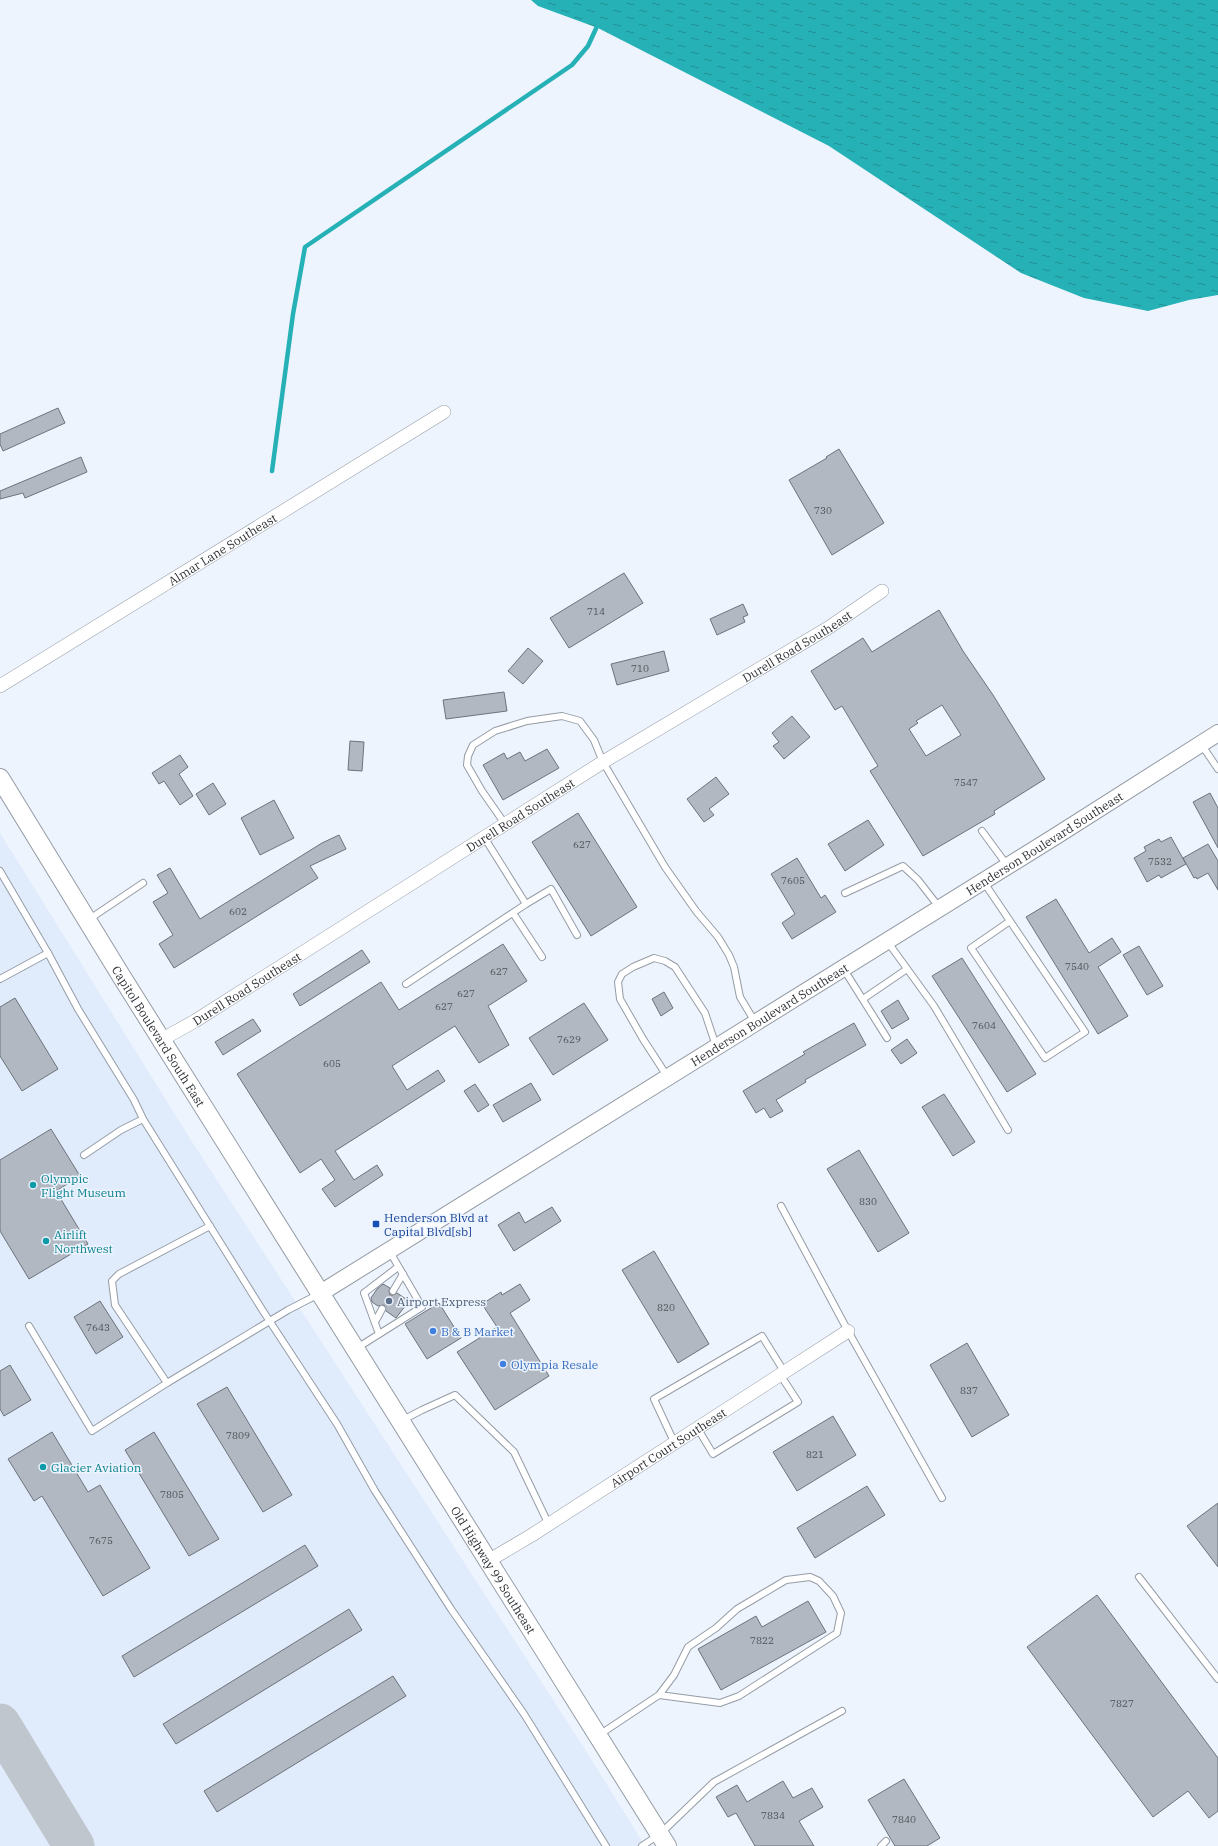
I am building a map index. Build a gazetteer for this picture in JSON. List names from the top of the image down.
{
  "streets": {
    "main road": ["Capitol Boulevard South East", "Old Highway 99 Southeast"],
    "street": [
      "Almar Lane Southeast",
      "Durell Road Southeast",
      "Henderson Boulevard Southeast",
      "Airport Court Southeast"
    ]
  },
  "crossings": [
    ["Durell Road Southeast", "Capitol Boulevard South East"],
    ["Henderson Boulevard Southeast", "Capitol Boulevard South East"],
    ["Henderson Boulevard Southeast", "Old Highway 99 Southeast"],
    ["Capitol Boulevard South East", "Old Highway 99 Southeast"],
    ["Airport Court Southeast", "Old Highway 99 Southeast"]
  ],
  "places": {
    "other": [
      "Olympic Flight Museum",
      "Airlift Northwest",
      "Airport Express",
      "B & B Market",
      "Olympia Resale",
      "Glacier Aviation"
    ],
    "transit": ["Henderson Blvd at Capital Blvd[sb]"]
  },
  "house_numbers": [
    "730",
    "714",
    "710",
    "7547",
    "627",
    "7532",
    "7605",
    "602",
    "7540",
    "627",
    "627",
    "627",
    "7604",
    "7629",
    "605",
    "830",
    "820",
    "7643",
    "837",
    "7809",
    "821",
    "7805",
    "7675",
    "7822",
    "7827",
    "7834",
    "7840"
  ]
}
